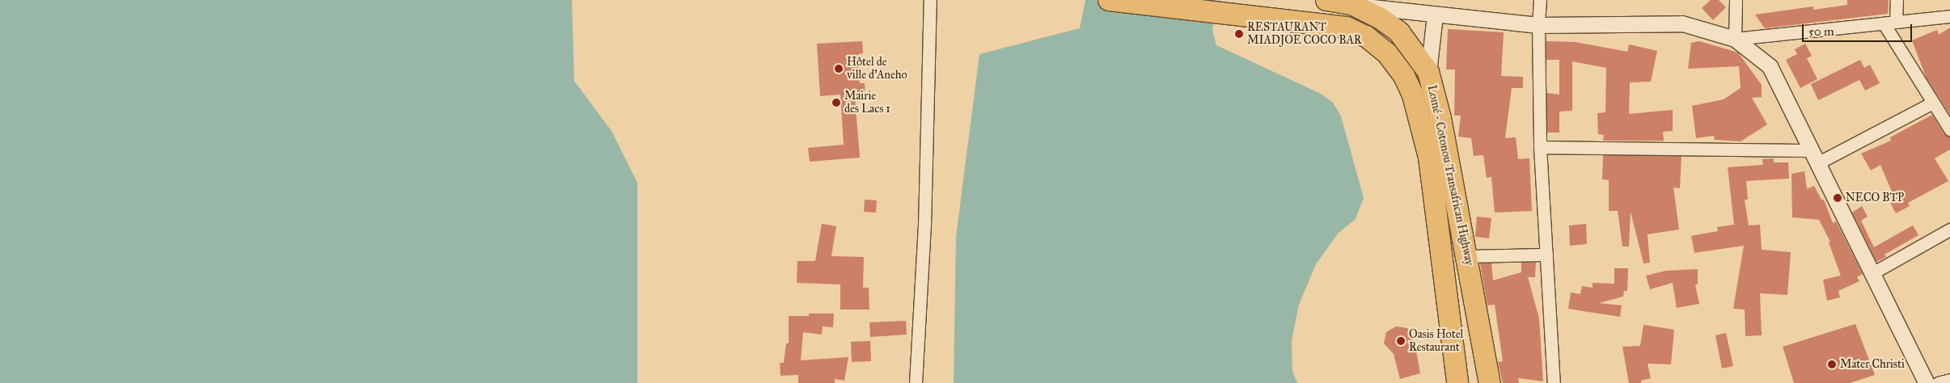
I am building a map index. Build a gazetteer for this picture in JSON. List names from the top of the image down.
{
  "streets": {
    "highway": ["Lomé - Cotonou Transafrican Highway"]
  },
  "places": [
    "RESTAURANT MIADJOE COCO BAR",
    "Hôtel de ville d'Aneho",
    "Mairie des Lacs 1",
    "NECO BTP",
    "Oasis Hotel Restaurant",
    "Mater Christi"
  ],
  "scale_bar": "50 m"
}
